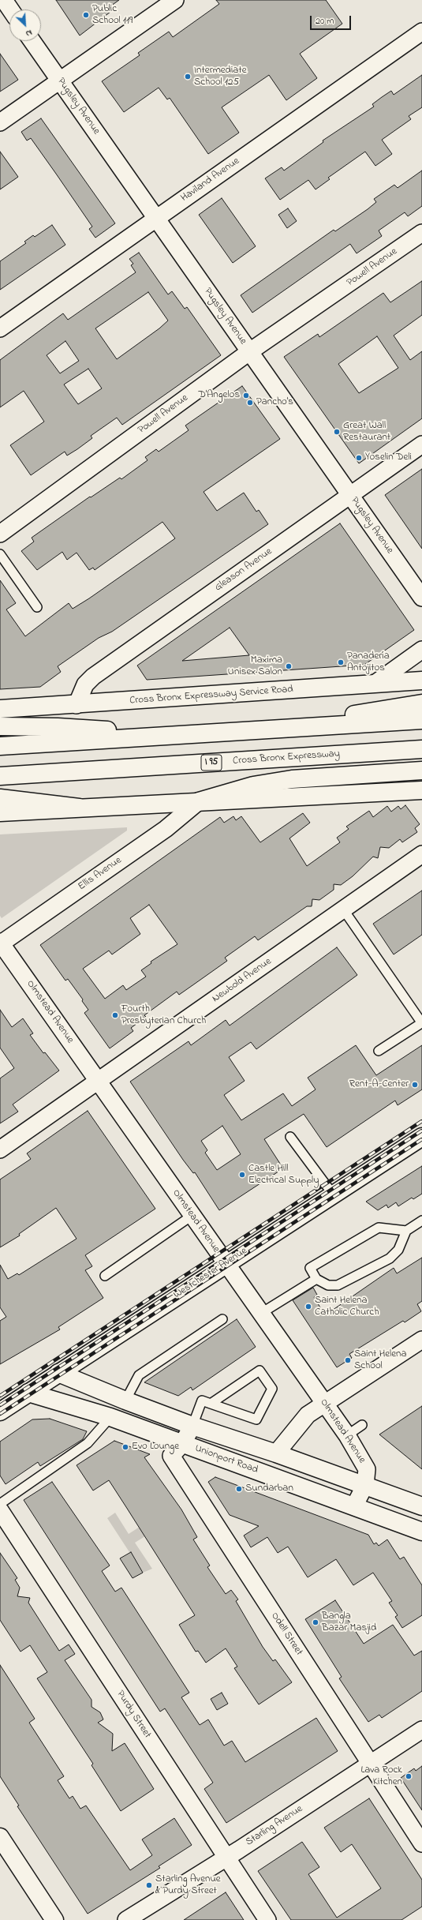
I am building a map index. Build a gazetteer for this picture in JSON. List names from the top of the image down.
{
  "streets": {
    "main road": [
      "Cross Bronx Expressway Service Road",
      "Cross Bronx Expressway",
      "I 95",
      "Westchester Avenue",
      "Unionport Road"
    ],
    "street": [
      "Pugsley Avenue",
      "Haviland Avenue",
      "Powell Avenue",
      "Gleason Avenue",
      "Ellis Avenue",
      "Newbold Avenue",
      "Olmstead Avenue",
      "Odell Street",
      "Purdy Street",
      "Starling Avenue"
    ]
  },
  "crossings": [
    ["Pugsley Avenue", "Haviland Avenue"],
    ["Pugsley Avenue", "Powell Avenue"],
    ["Pugsley Avenue", "Gleason Avenue"],
    ["Gleason Avenue", "Cross Bronx Expressway Service Road"],
    ["Ellis Avenue", "Olmstead Avenue"],
    ["Newbold Avenue", "Olmstead Avenue"],
    ["Olmstead Avenue", "Westchester Avenue"],
    ["Olmstead Avenue", "Unionport Road"],
    ["Westchester Avenue", "Unionport Road"],
    ["Unionport Road", "Odell Street"],
    ["Odell Street", "Starling Avenue"],
    ["Purdy Street", "Starling Avenue"]
  ],
  "places": [
    "Public School 119",
    "Intermediate School 125",
    "D'Angelos",
    "Pancho's",
    "Great Wall Restaurant",
    "Yoselin Deli",
    "Panadería Antojitos",
    "Maxima Unisex Salon",
    "Fourth Presbyterian Church",
    "Rent-A-Center",
    "Castle Hill Electrical Supply",
    "Saint Helena Catholic Church",
    "Saint Helena School",
    "Evo Lounge",
    "Sundarban",
    "Bangla Bazar Masjid",
    "Lava Rock Kitchen",
    "Starling Avenue & Purdy Street"
  ],
  "scale_bar": "20 m",
  "north": "bottom right"
}
